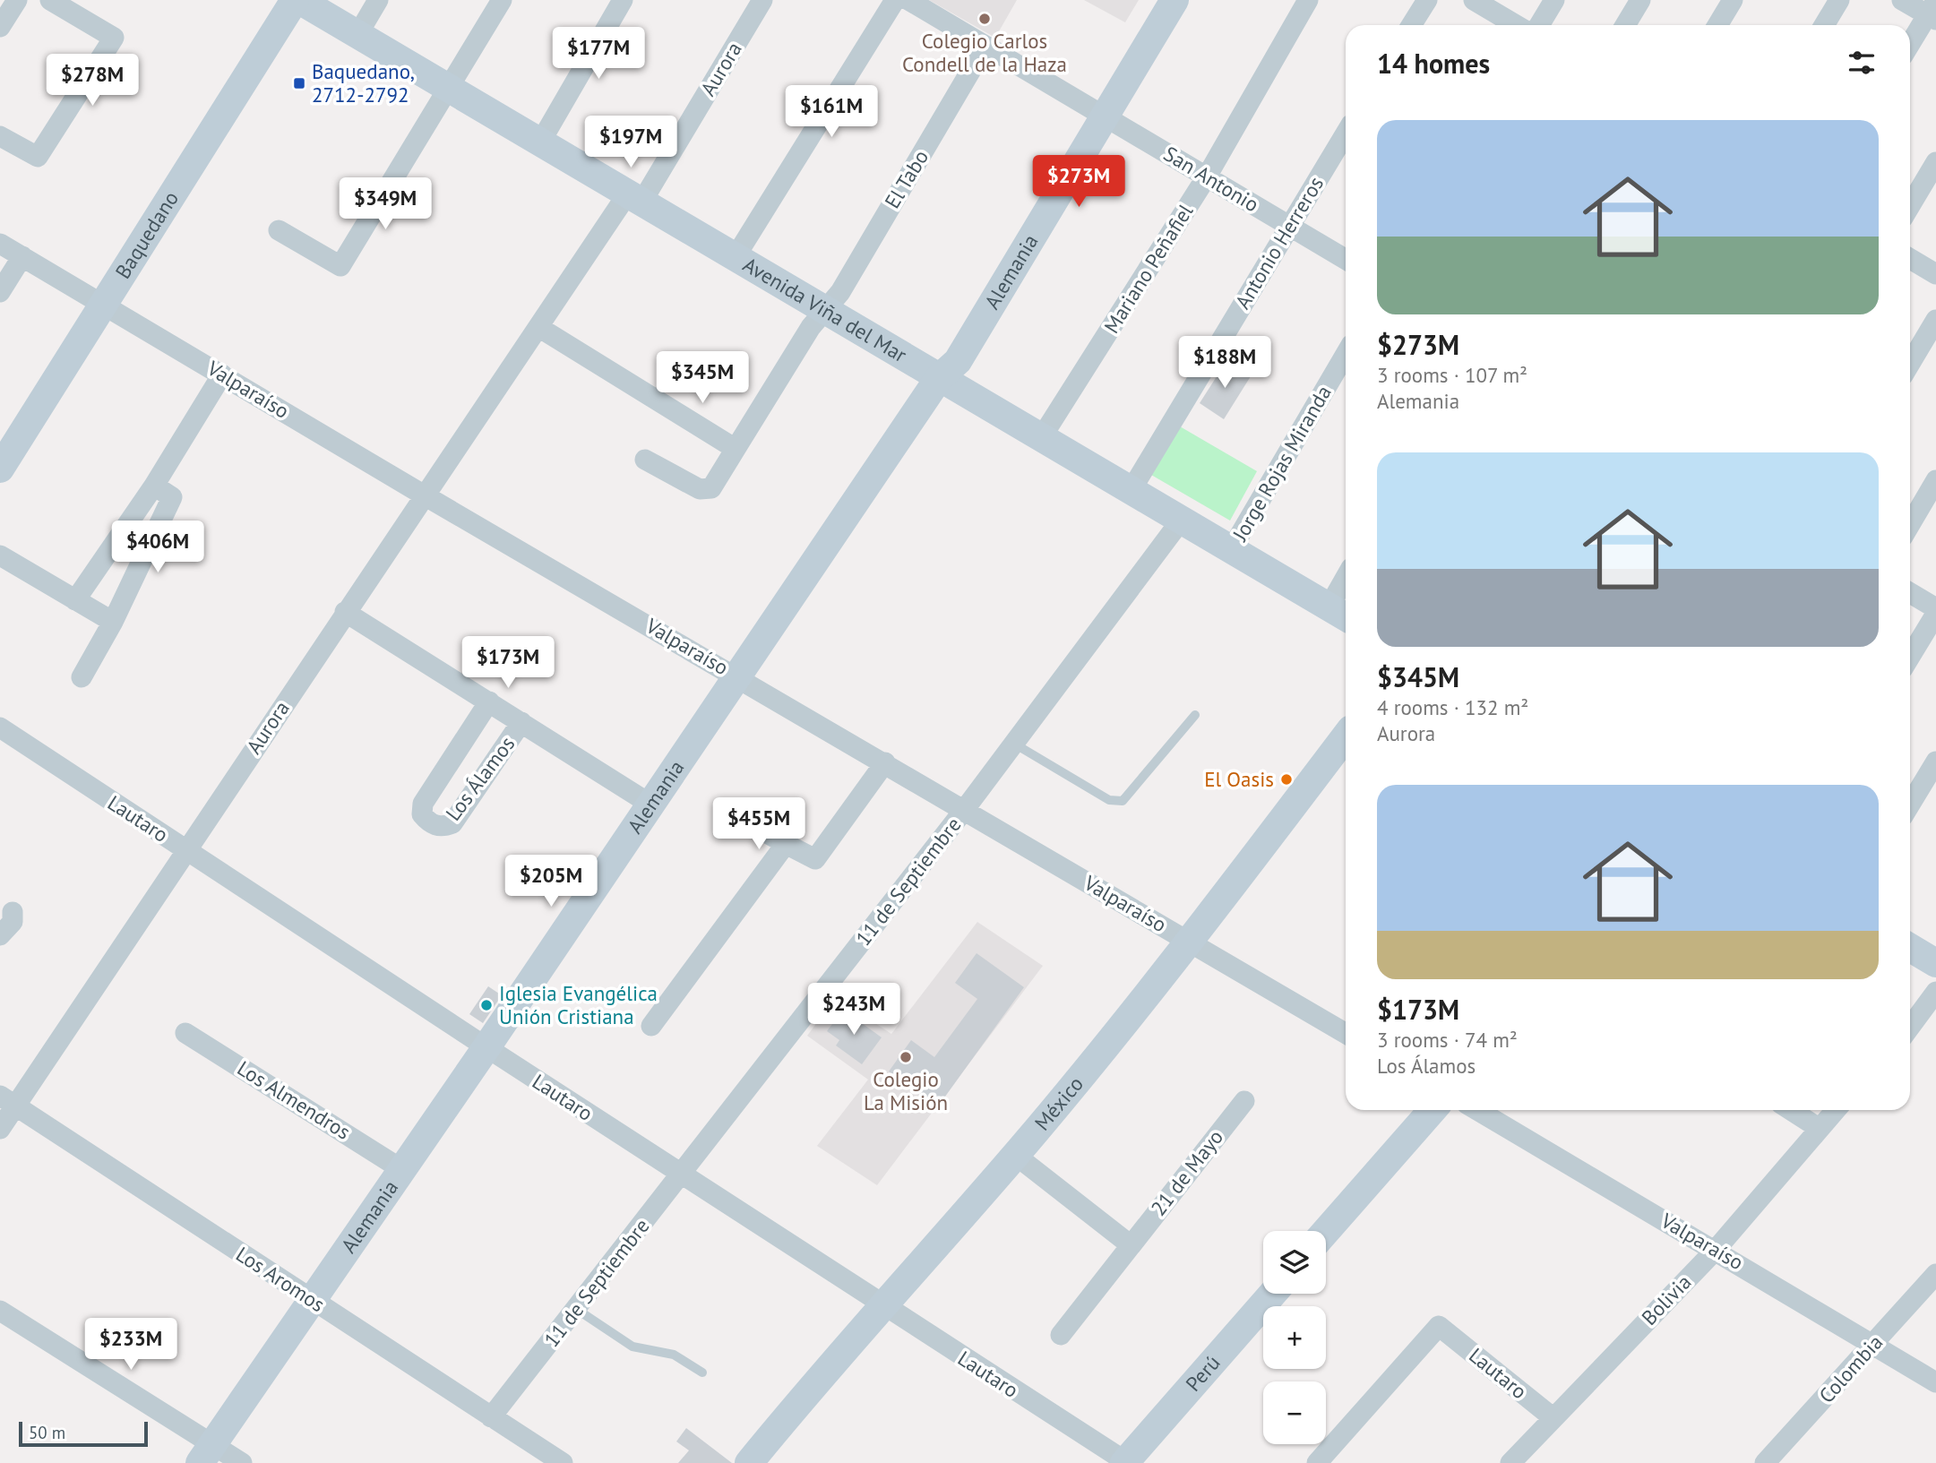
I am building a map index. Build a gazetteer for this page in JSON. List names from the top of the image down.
{
  "streets": {
    "main road": [
      "Baquedano",
      "Alemania",
      "Avenida Viña del Mar",
      "México",
      "Perú"
    ],
    "street": [
      "Aurora",
      "El Tabo",
      "San Antonio",
      "Antonio Herreros",
      "Mariano Peñafiel",
      "Valparaíso",
      "Jorge Rojas Miranda",
      "Los Álamos",
      "Lautaro",
      "11 de Septiembre",
      "Los Almendros",
      "21 de Mayo",
      "Los Aromos",
      "Bolivia",
      "Colombia"
    ]
  },
  "crossings": [
    ["Aurora", "Avenida Viña del Mar"],
    ["Aurora", "Valparaíso"],
    ["Aurora", "Los Álamos"],
    ["Aurora", "Lautaro"],
    ["Aurora", "Los Aromos"],
    ["El Tabo", "San Antonio"],
    ["El Tabo", "Avenida Viña del Mar"],
    ["San Antonio", "Antonio Herreros"],
    ["San Antonio", "Mariano Peñafiel"],
    ["San Antonio", "Alemania"],
    ["Baquedano", "Avenida Viña del Mar"],
    ["Baquedano", "Valparaíso"],
    ["Antonio Herreros", "Avenida Viña del Mar"],
    ["Mariano Peñafiel", "Avenida Viña del Mar"],
    ["Alemania", "Avenida Viña del Mar"],
    ["Alemania", "Valparaíso"],
    ["Alemania", "Los Álamos"],
    ["Alemania", "Lautaro"],
    ["Alemania", "Los Almendros"],
    ["Alemania", "Los Aromos"],
    ["Avenida Viña del Mar", "Jorge Rojas Miranda"],
    ["Avenida Viña del Mar", "11 de Septiembre"],
    ["Valparaíso", "11 de Septiembre"],
    ["Valparaíso", "México"],
    ["Valparaíso", "Bolivia"],
    ["Valparaíso", "Colombia"],
    ["Lautaro", "11 de Septiembre"],
    ["Lautaro", "México"],
    ["Lautaro", "Bolivia"],
    ["Lautaro", "Perú"],
    ["11 de Septiembre", "Los Aromos"]
  ],
  "places": {
    "other": [
      "Colegio Carlos Condell de la Haza",
      "El Oasis",
      "Iglesia Evangélica Unión Cristiana",
      "Colegio La Misión"
    ],
    "transit": ["Baquedano, 2712-2792"]
  },
  "scale_bar": "50 m",
  "page": {
    "heading": "14 homes",
    "price": [
      "$177M",
      "$278M",
      "$161M",
      "$197M",
      "$273M",
      "$349M",
      "$188M",
      "$345M",
      "$406M",
      "$173M",
      "$455M",
      "$205M",
      "$243M",
      "$233M"
    ],
    "list": [
      {
        "name": "$273M",
        "note": "3 rooms · 107 m² · Alemania"
      },
      {
        "name": "$345M",
        "note": "4 rooms · 132 m² · Aurora"
      },
      {
        "name": "$173M",
        "note": "3 rooms · 74 m² · Los Álamos"
      }
    ],
    "map_buttons": ["+", "−"],
    "scale": "50 m"
  }
}
